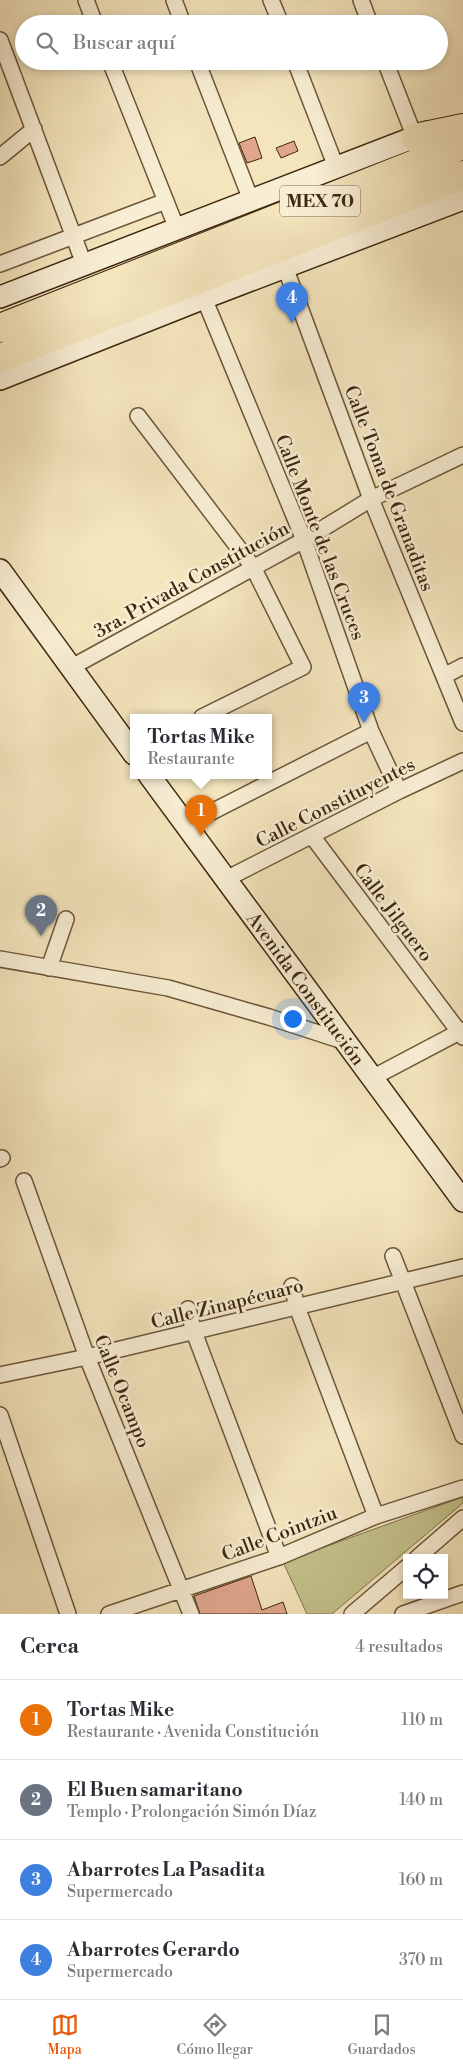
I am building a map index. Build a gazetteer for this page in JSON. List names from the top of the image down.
{
  "streets": {
    "highway": ["MEX 70"],
    "main road": ["Avenida Constitución"],
    "street": [
      "Calle Toma de Granaditas",
      "Calle Monte de las Cruces",
      "3ra. Privada Constitución",
      "Calle Constituyentes",
      "Calle Jilguero",
      "Calle Zinapécuaro",
      "Calle Ocampo",
      "Calle Cointziu"
    ]
  },
  "crossings": [
    ["MEX 70", "Calle Monte de las Cruces"],
    ["Calle Toma de Granaditas", "3ra. Privada Constitución"],
    ["Calle Monte de las Cruces", "3ra. Privada Constitución"],
    ["Calle Monte de las Cruces", "Calle Constituyentes"],
    ["Calle Constituyentes", "Calle Jilguero"],
    ["Calle Constituyentes", "Avenida Constitución"],
    ["Calle Zinapécuaro", "Calle Ocampo"],
    ["Calle Ocampo", "Calle Cointziu"]
  ],
  "page": {
    "search": "Buscar aquí",
    "pins": [
      "4",
      "3",
      "1",
      "2"
    ],
    "popup": ["Tortas Mike", "Restaurante"],
    "heading": ["Cerca", "4 resultados"],
    "list": [
      {
        "mark": "1",
        "name": "Tortas Mike",
        "note": "Restaurante · Avenida Constitución",
        "value": "110 m"
      },
      {
        "mark": "2",
        "name": "El Buen samaritano",
        "note": "Templo · Prolongación Simón Díaz",
        "value": "140 m"
      },
      {
        "mark": "3",
        "name": "Abarrotes La Pasadita",
        "note": "Supermercado",
        "value": "160 m"
      },
      {
        "mark": "4",
        "name": "Abarrotes Gerardo",
        "note": "Supermercado",
        "value": "370 m"
      }
    ],
    "nav": ["Mapa", "Cómo llegar", "Guardados"]
  }
}
